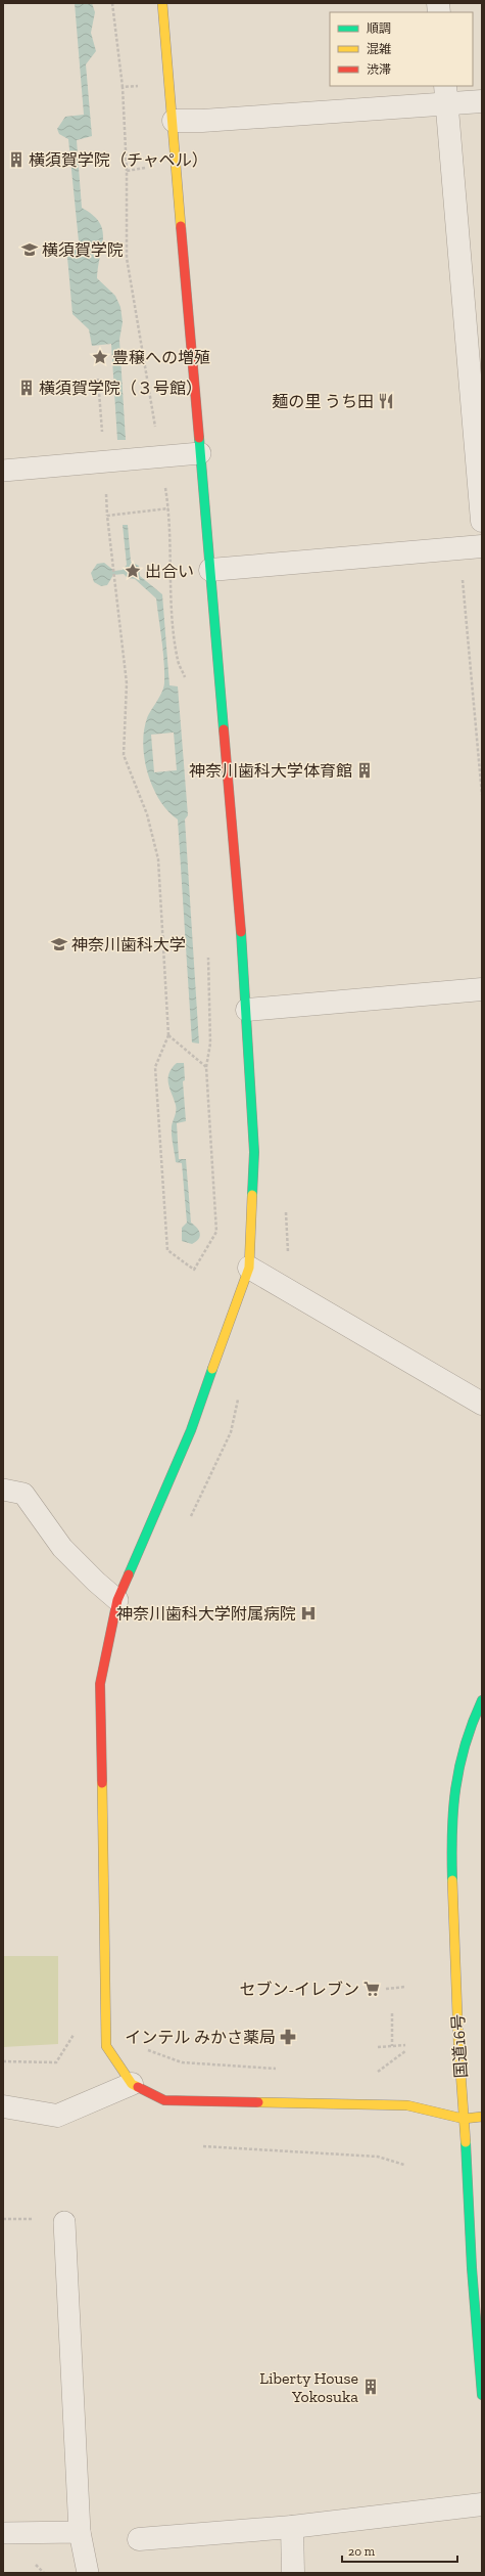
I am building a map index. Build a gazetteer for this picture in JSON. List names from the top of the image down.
{
  "streets": {
    "main road": ["国道16号"]
  },
  "places": {
    "building": [
      "横須賀学院（チャペル）",
      "横須賀学院（３号館）",
      "神奈川歯科大学体育館",
      "Liberty House Yokosuka"
    ],
    "school or university": ["横須賀学院", "神奈川歯科大学"],
    "place": ["豊穣への増殖", "出合い"],
    "restaurant": ["麺の里 うち田"],
    "hospital": ["神奈川歯科大学附属病院"],
    "supermarket": ["セブン-イレブン"],
    "pharmacy": ["インテル みかさ薬局"]
  },
  "legend": ["順調", "混雑", "渋滞"],
  "scale_bar": "20 m"
}
